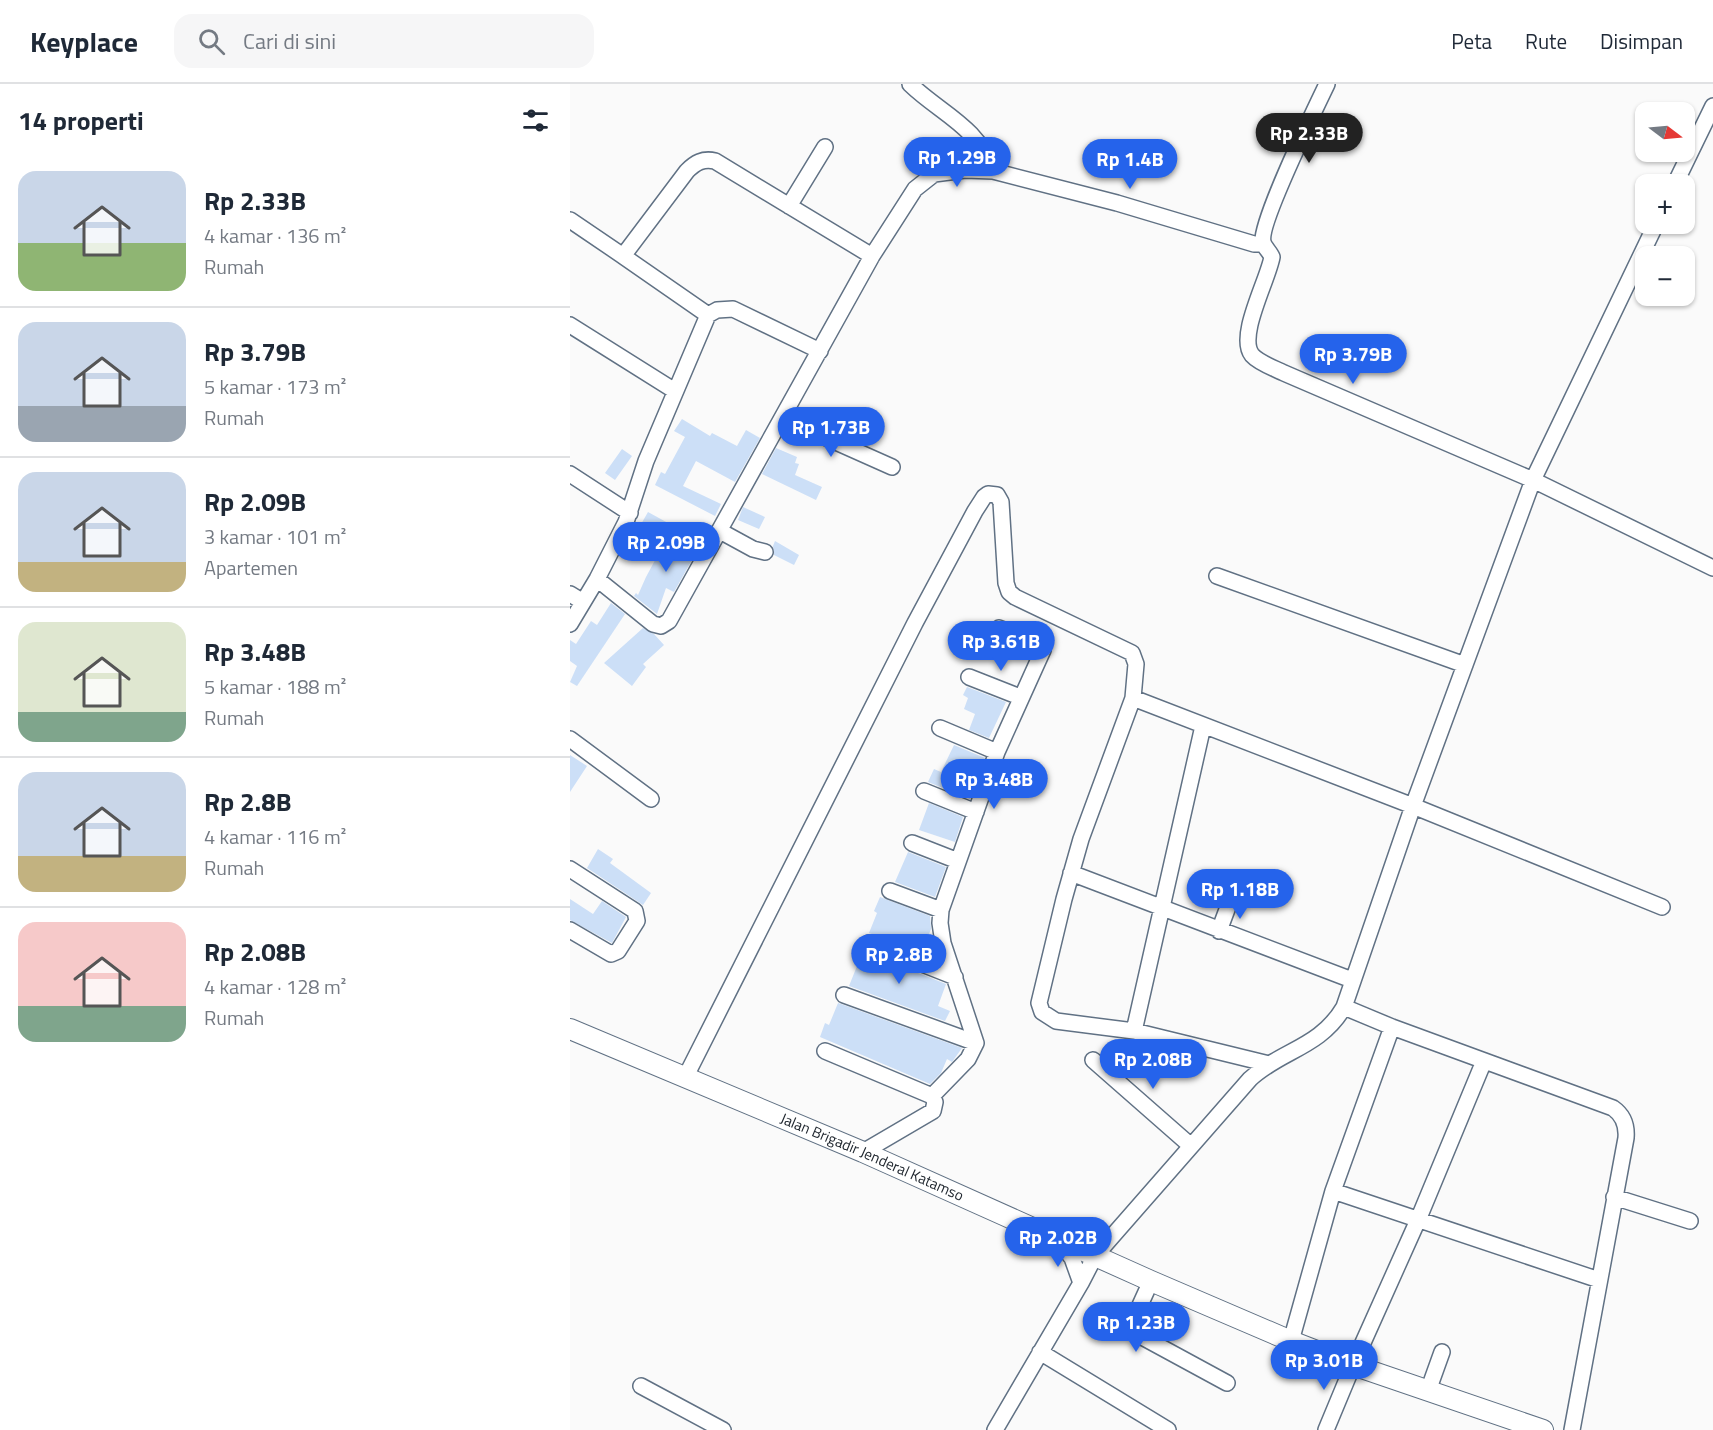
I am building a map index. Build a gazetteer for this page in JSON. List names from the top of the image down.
{
  "streets": {
    "main road": ["Jalan Brigadir Jenderal Katamso"]
  },
  "north": "right",
  "page": {
    "header": "Keyplace",
    "search": "Cari di sini",
    "nav": ["Peta", "Rute", "Disimpan"],
    "heading": "14 properti",
    "map_buttons": ["+", "−"],
    "price": [
      "Rp 2.33B",
      "Rp 1.29B",
      "Rp 1.4B",
      "Rp 3.79B",
      "Rp 1.73B",
      "Rp 2.09B",
      "Rp 3.61B",
      "Rp 3.48B",
      "Rp 1.18B",
      "Rp 2.8B",
      "Rp 2.08B",
      "Rp 2.02B",
      "Rp 1.23B",
      "Rp 3.01B"
    ],
    "list": [
      {
        "name": "Rp 2.33B",
        "note": "4 kamar · 136 m² · Rumah"
      },
      {
        "name": "Rp 3.79B",
        "note": "5 kamar · 173 m² · Rumah"
      },
      {
        "name": "Rp 2.09B",
        "note": "3 kamar · 101 m² · Apartemen"
      },
      {
        "name": "Rp 3.48B",
        "note": "5 kamar · 188 m² · Rumah"
      },
      {
        "name": "Rp 2.8B",
        "note": "4 kamar · 116 m² · Rumah"
      },
      {
        "name": "Rp 2.08B",
        "note": "4 kamar · 128 m² · Rumah"
      }
    ]
  }
}
